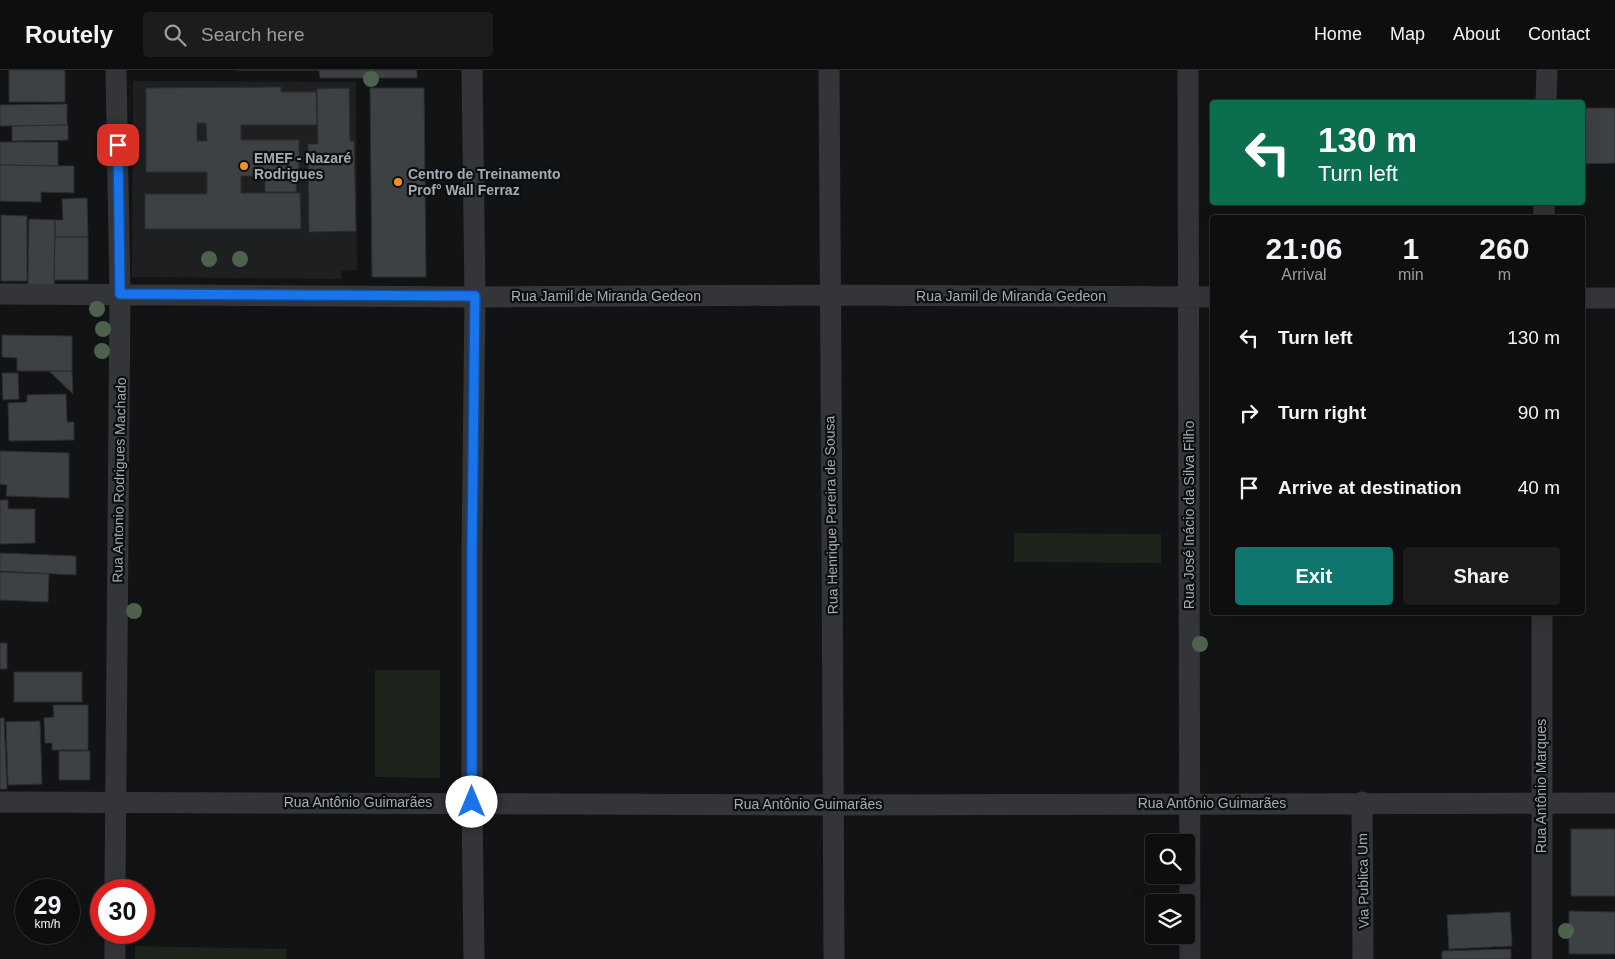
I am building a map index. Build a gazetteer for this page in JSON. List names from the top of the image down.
{
  "streets": {
    "street": [
      "Rua Jamil de Miranda Gedeon",
      "Rua Antonio Rodrigues Machado",
      "Rua Henrique Pereira de Sousa",
      "Rua José Inácio da Silva Filho",
      "Rua Antônio Marques",
      "Rua Antônio Guimarães",
      "Via Publica Um"
    ]
  },
  "crossings": [
    ["Rua Jamil de Miranda Gedeon", "Rua Antonio Rodrigues Machado"],
    ["Rua Jamil de Miranda Gedeon", "Rua Henrique Pereira de Sousa"],
    ["Rua Jamil de Miranda Gedeon", "Rua José Inácio da Silva Filho"],
    ["Rua Antonio Rodrigues Machado", "Rua Antônio Guimarães"],
    ["Rua Henrique Pereira de Sousa", "Rua Antônio Guimarães"],
    ["Rua José Inácio da Silva Filho", "Rua Antônio Guimarães"],
    ["Rua Antônio Marques", "Rua Antônio Guimarães"],
    ["Rua Antônio Guimarães", "Via Publica Um"]
  ],
  "places": ["EMEF - Nazaré Rodrigues", "Centro de Treinamento Prof° Wall Ferraz"],
  "page": {
    "header": "Routely",
    "search": "Search here",
    "nav": [
      "Home",
      "Map",
      "About",
      "Contact"
    ],
    "turn": ["130 m", "Turn left"],
    "eta": [
      "21:06",
      "Arrival",
      "1",
      "min",
      "260",
      "m"
    ],
    "list": [
      {
        "name": "Turn left",
        "value": "130 m"
      },
      {
        "name": "Turn right",
        "value": "90 m"
      },
      {
        "name": "Arrive at destination",
        "value": "40 m"
      }
    ],
    "buttons": ["Exit", "Share"],
    "speed": "29 km/h",
    "limit": "30"
  }
}
